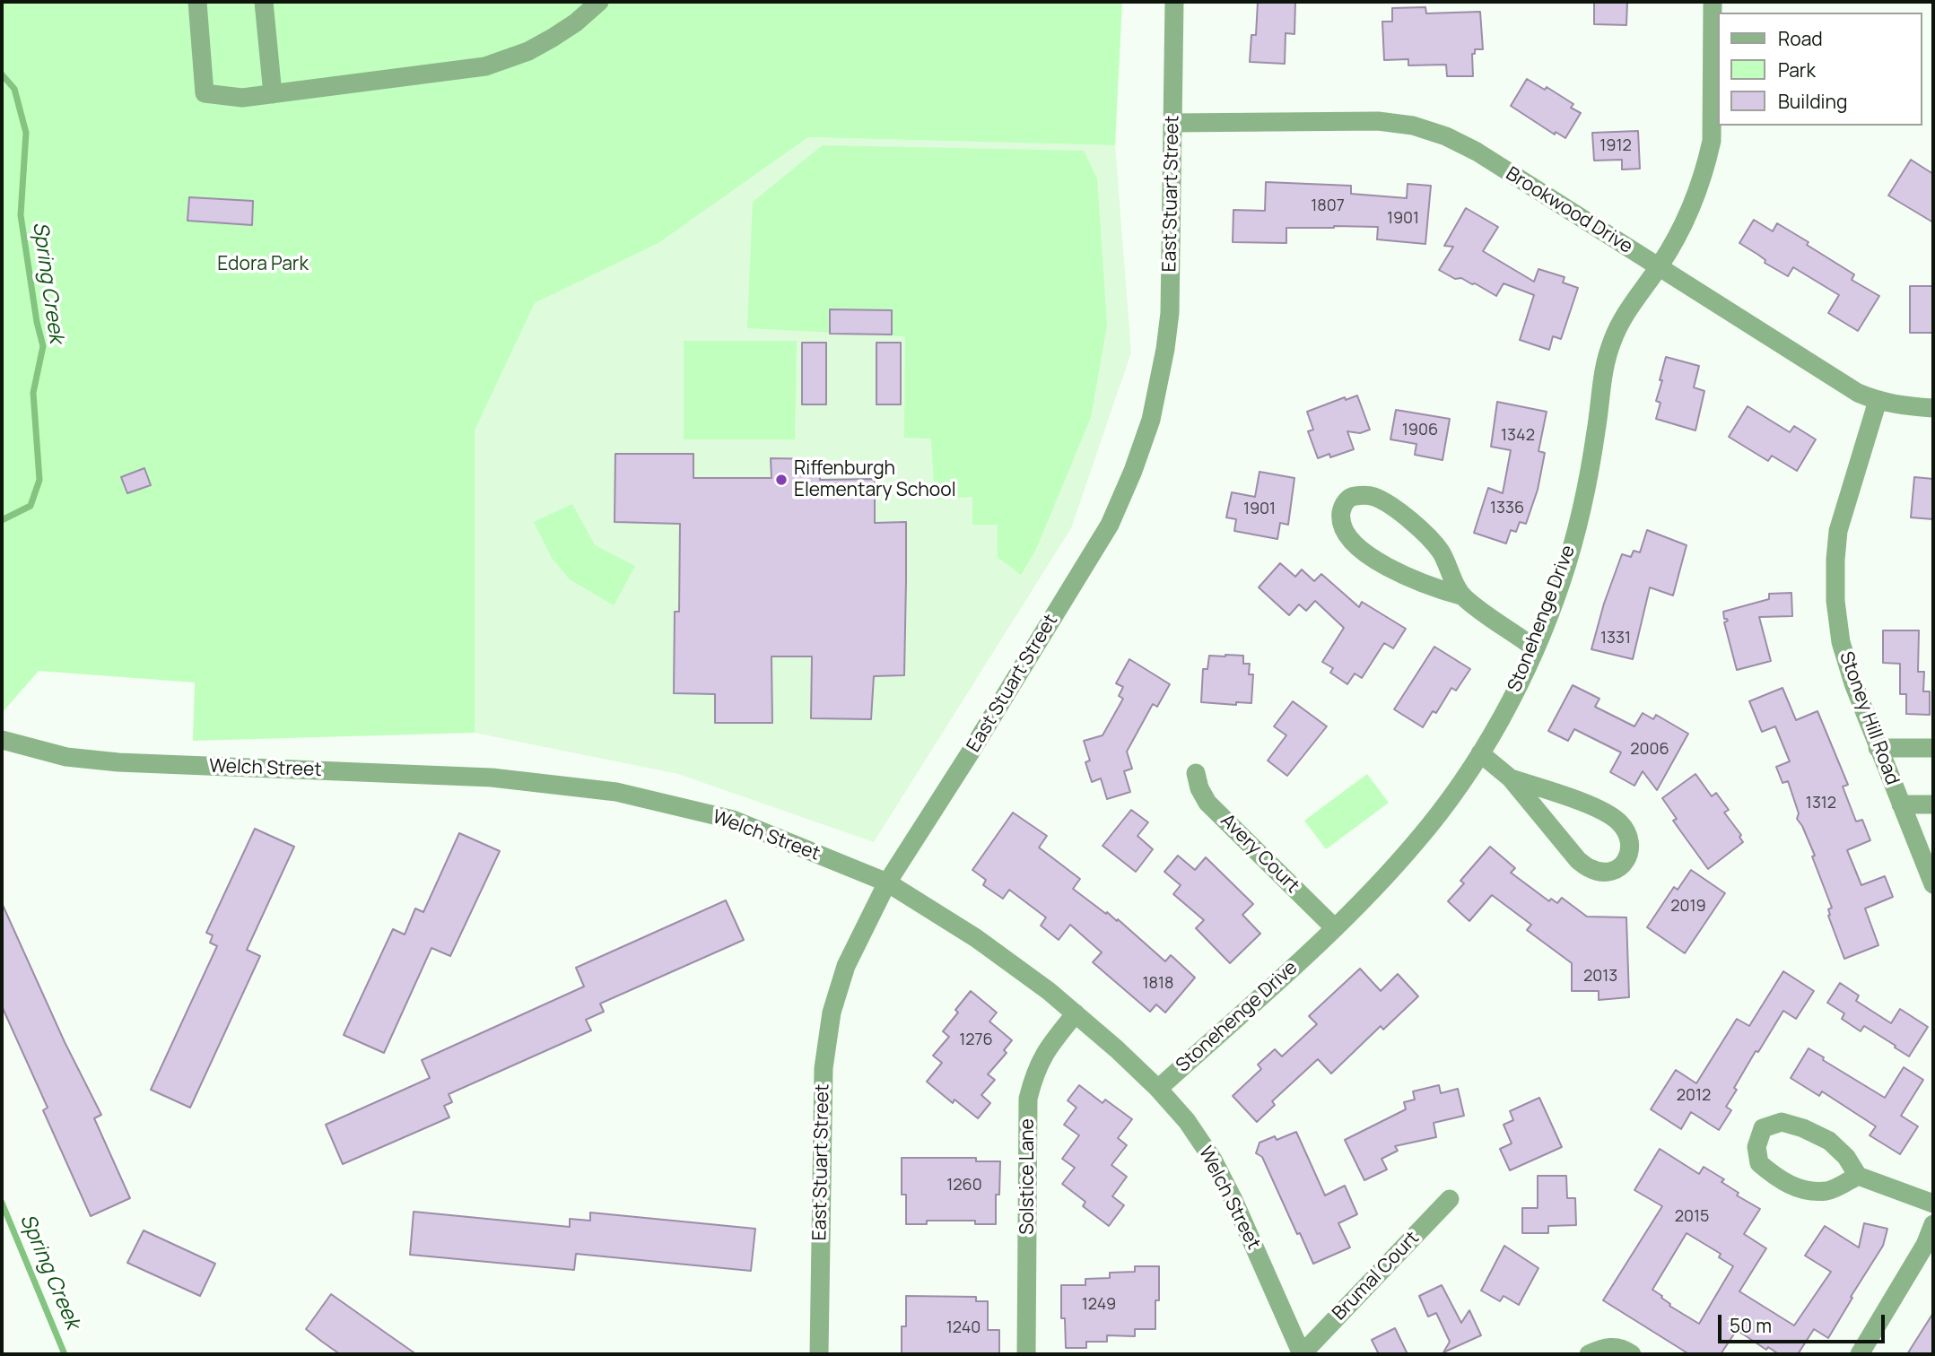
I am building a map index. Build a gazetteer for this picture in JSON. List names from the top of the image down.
{
  "streets": {
    "street": [
      "East Stuart Street",
      "Brookwood Drive",
      "Stonehenge Drive",
      "Stoney Hill Road",
      "Welch Street",
      "Avery Court",
      "Solstice Lane",
      "Brumal Court"
    ]
  },
  "crossings": [
    ["East Stuart Street", "Brookwood Drive"],
    ["East Stuart Street", "Welch Street"],
    ["Brookwood Drive", "Stonehenge Drive"],
    ["Brookwood Drive", "Stoney Hill Road"],
    ["Stonehenge Drive", "Welch Street"],
    ["Stonehenge Drive", "Avery Court"],
    ["Welch Street", "Solstice Lane"],
    ["Welch Street", "Brumal Court"]
  ],
  "water": ["Spring Creek"],
  "parks": ["Edora Park"],
  "places": ["Riffenburgh Elementary School"],
  "house_numbers": [
    "1912",
    "1807",
    "1901",
    "1906",
    "1342",
    "1336",
    "1901",
    "1331",
    "2006",
    "1312",
    "2019",
    "2013",
    "1818",
    "1276",
    "2012",
    "1260",
    "2015",
    "1249",
    "1240"
  ],
  "legend": ["Road", "Park", "Building"],
  "scale_bar": "50 m"
}
